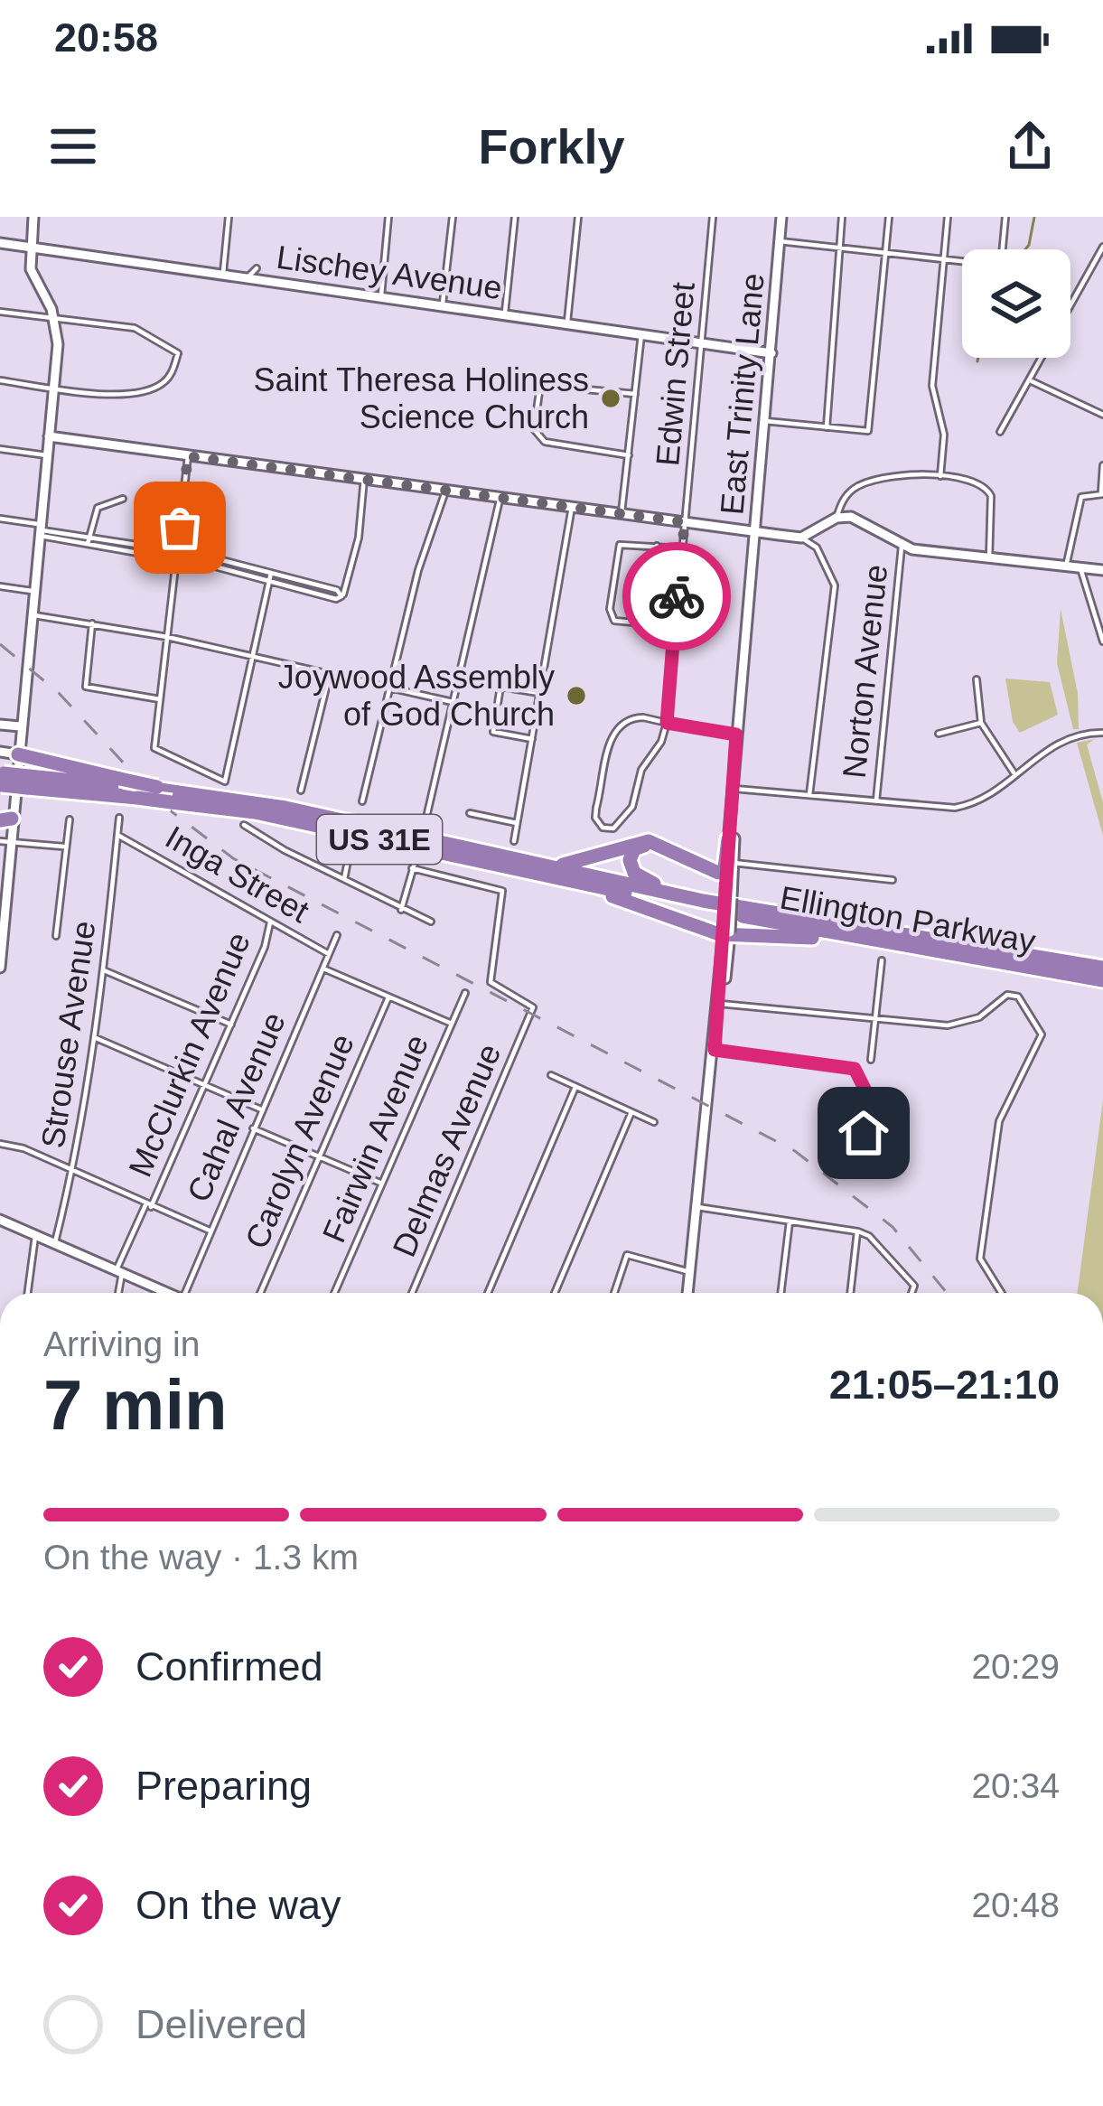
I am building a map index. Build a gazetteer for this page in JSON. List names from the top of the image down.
{
  "streets": {
    "highway": ["US 31E", "Ellington Parkway"],
    "main road": ["Lischey Avenue", "East Trinity Lane"],
    "street": [
      "Edwin Street",
      "Norton Avenue",
      "Inga Street",
      "Strouse Avenue",
      "McClurkin Avenue",
      "Cahal Avenue",
      "Fairwin Avenue",
      "Carolyn Avenue",
      "Delmas Avenue"
    ]
  },
  "crossings": [
    ["Lischey Avenue", "Edwin Street"],
    ["Lischey Avenue", "East Trinity Lane"],
    ["Inga Street", "Strouse Avenue"],
    ["Inga Street", "McClurkin Avenue"],
    ["Inga Street", "Cahal Avenue"],
    ["Inga Street", "Fairwin Avenue"],
    ["Inga Street", "Carolyn Avenue"]
  ],
  "places": ["Saint Theresa Holiness Science Church", "Joywood Assembly of God Church"],
  "page": {
    "status": "20:58",
    "header": "Forkly",
    "heading": ["7 min", "Arriving in", "21:05–21:10"],
    "bar": "On the way · 1.3 km",
    "list": [
      ["Confirmed", "20:29"],
      ["Preparing", "20:34"],
      ["On the way", "20:48"],
      "Delivered"
    ]
  }
}
